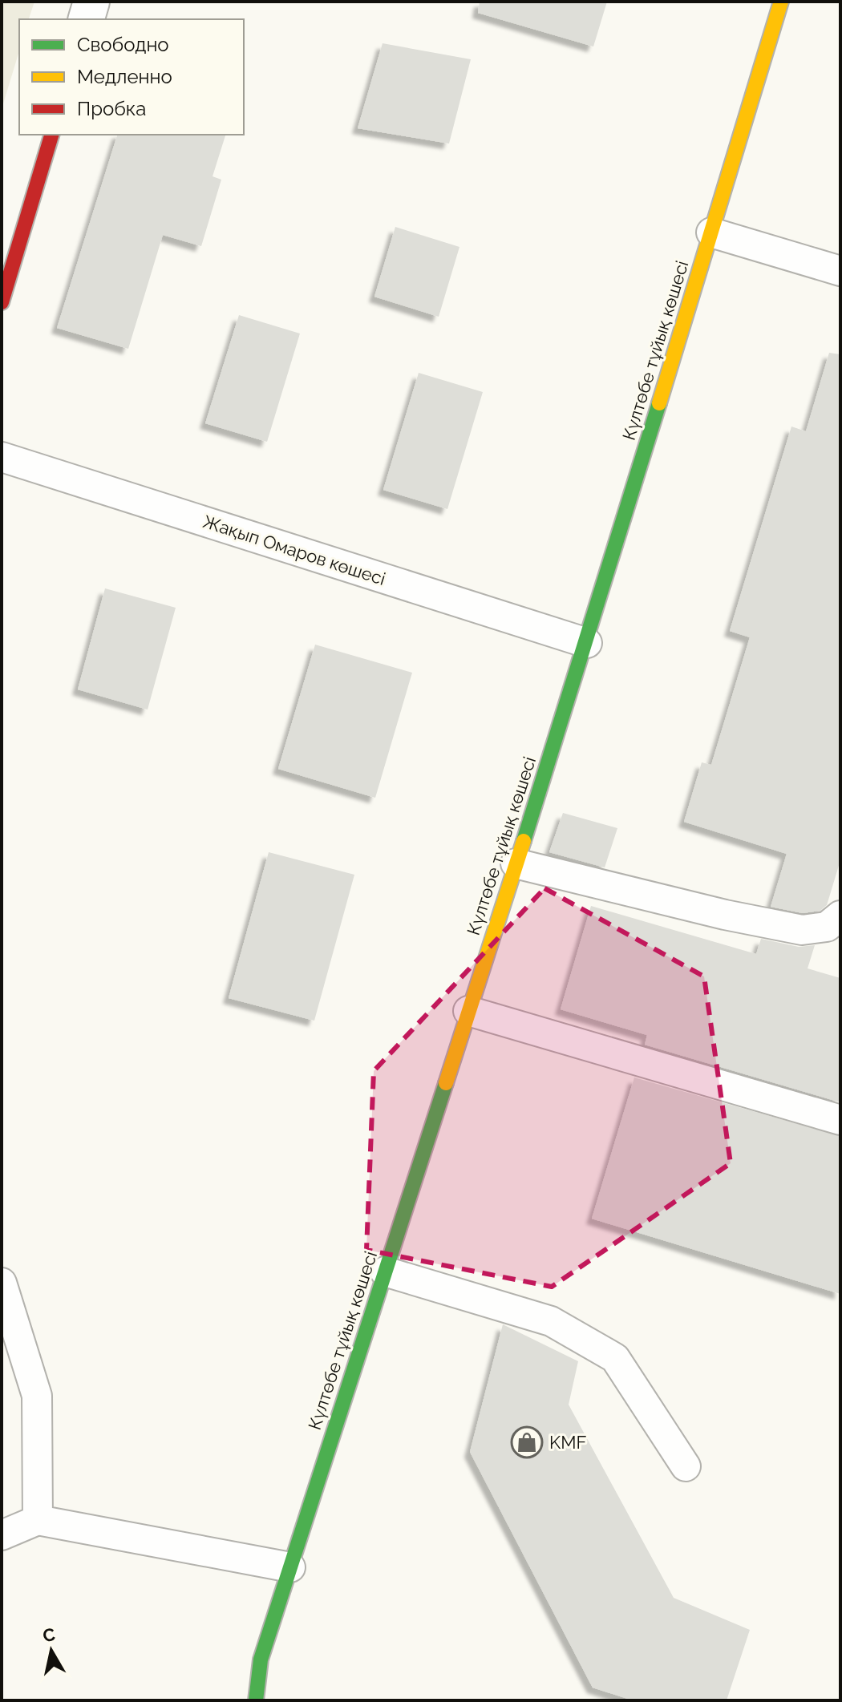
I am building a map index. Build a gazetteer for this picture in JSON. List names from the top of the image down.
{
  "streets": {
    "street": ["Күлтөбе тұйық көшесі"],
    "lane": ["Жақып Омаров көшесі"]
  },
  "crossings": [
    ["Күлтөбе тұйық көшесі", "Жақып Омаров көшесі"]
  ],
  "places": {
    "shop": ["KMF"]
  },
  "legend": ["Свободно", "Медленно", "Пробка"],
  "north": "top"
}
